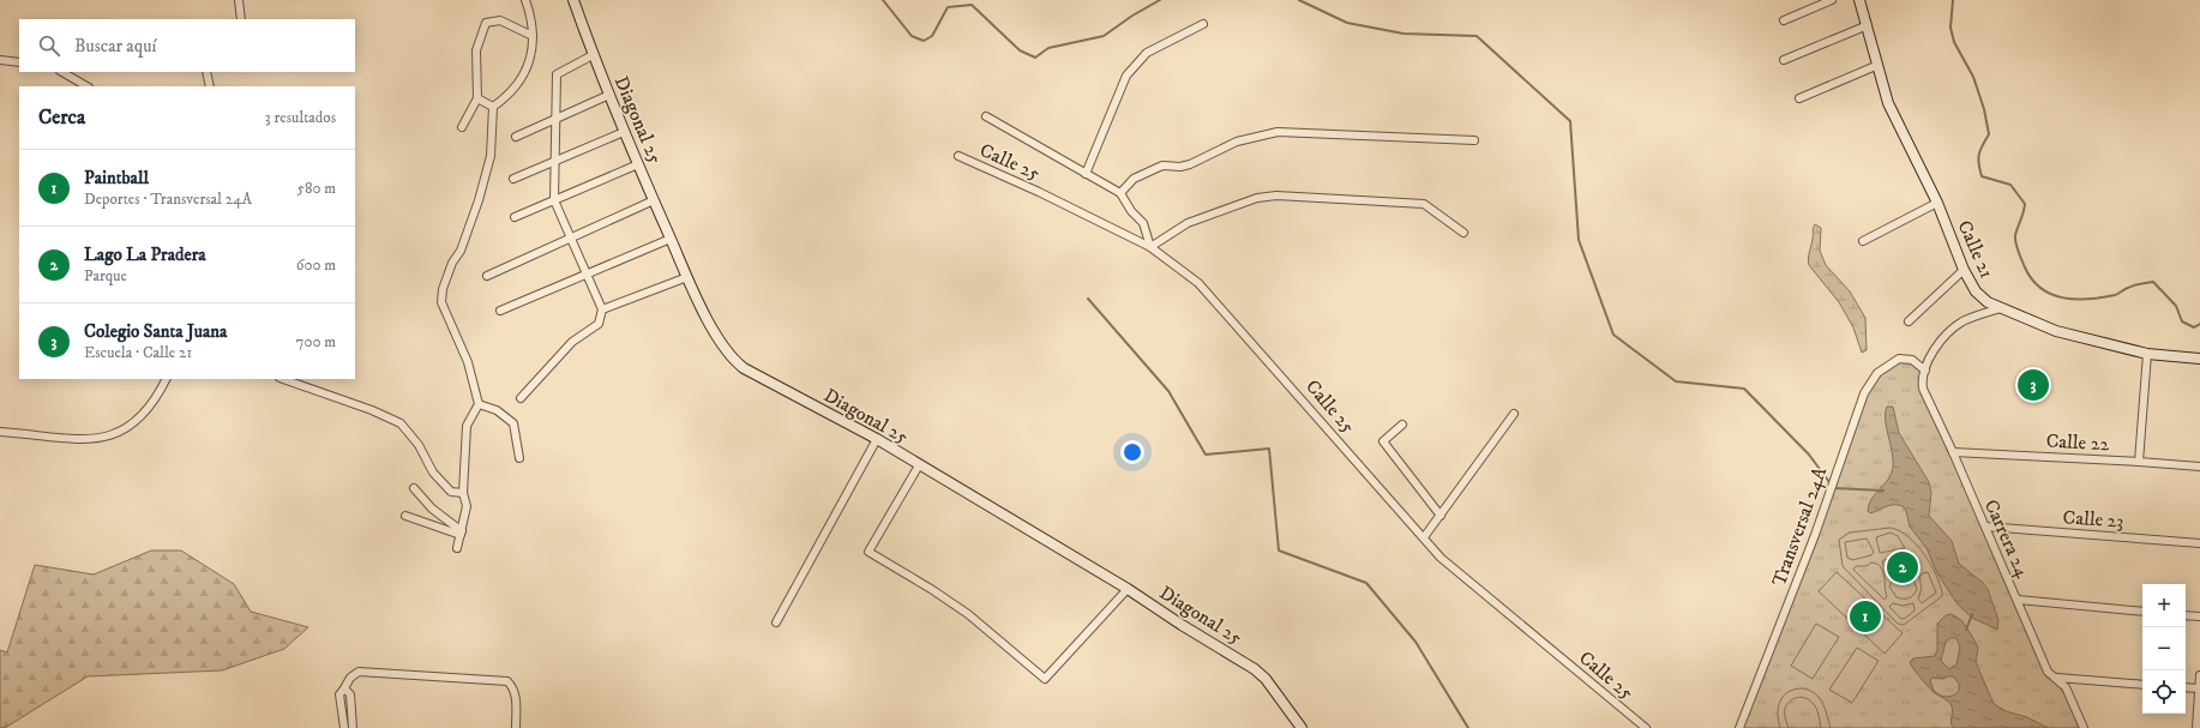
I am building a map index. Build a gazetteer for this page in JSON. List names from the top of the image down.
{
  "streets": {
    "street": [
      "Diagonal 25",
      "Calle 25",
      "Calle 21",
      "Calle 22",
      "Calle 23",
      "Transversal 24A",
      "Carrera 24"
    ]
  },
  "crossings": [
    ["Calle 22", "Carrera 24"],
    ["Calle 23", "Carrera 24"],
    ["Transversal 24A", "Carrera 24"]
  ],
  "page": {
    "search": "Buscar aquí",
    "heading": ["Cerca", "3 resultados"],
    "list": [
      {
        "mark": "1",
        "name": "Paintball",
        "note": "Deportes · Transversal 24A",
        "value": "580 m"
      },
      {
        "mark": "2",
        "name": "Lago La Pradera",
        "note": "Parque",
        "value": "600 m"
      },
      {
        "mark": "3",
        "name": "Colegio Santa Juana",
        "note": "Escuela · Calle 21",
        "value": "700 m"
      }
    ],
    "pins": ["3", "2", "1"],
    "map_buttons": ["+", "−"]
  }
}
